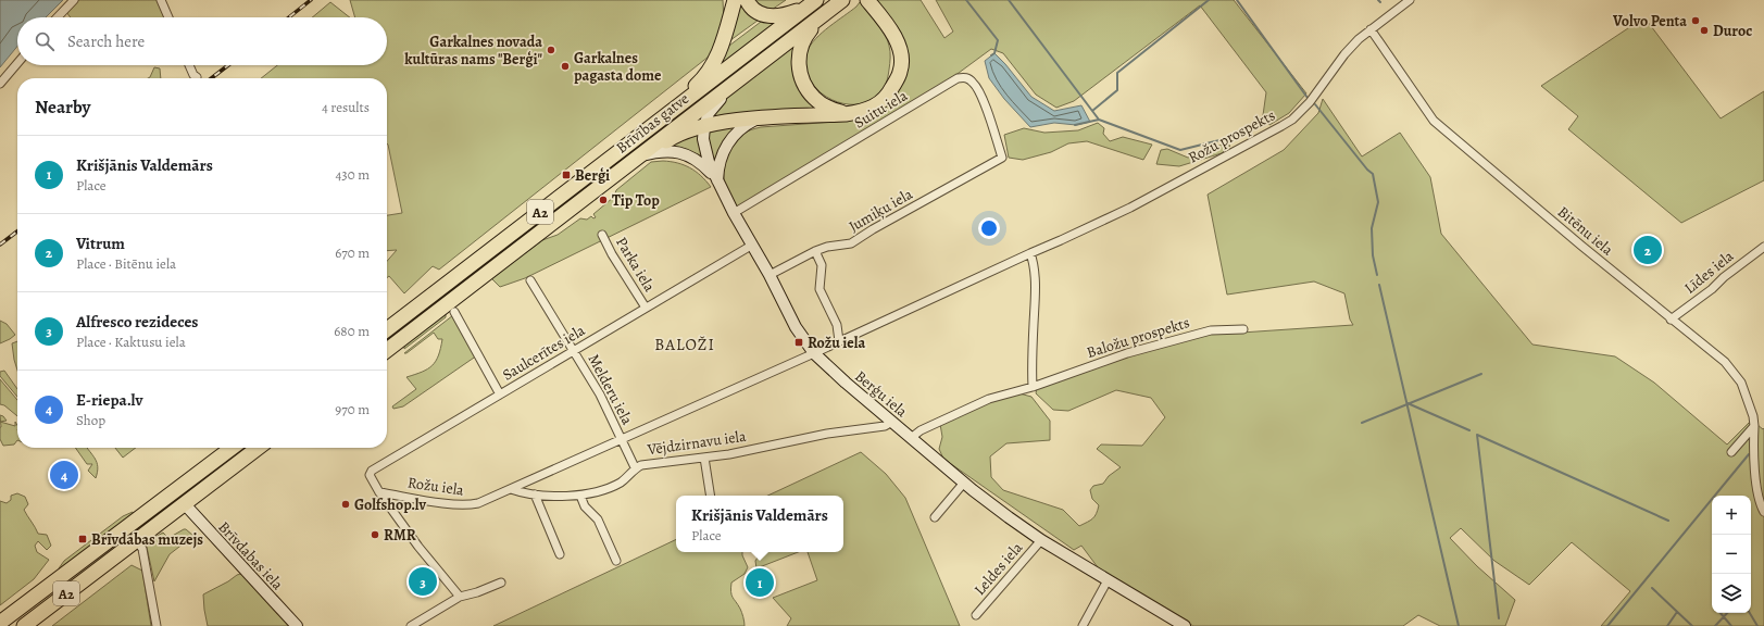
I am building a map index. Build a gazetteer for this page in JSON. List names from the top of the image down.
{
  "streets": {
    "highway": ["Brīvības gatve", "A2"],
    "main road": ["Berģu iela", "Brīvdabas iela"],
    "street": [
      "Suitu iela",
      "Rožu prospekts",
      "Jumiķu iela",
      "Bitēnu iela",
      "Parka iela",
      "Līdes iela",
      "Baložu prospekts",
      "Saulcerītes iela",
      "Melderu iela",
      "Vējdzirnavu iela",
      "Rožu iela",
      "Leldes iela"
    ]
  },
  "crossings": [
    ["Suitu iela", "Jumiķu iela"],
    ["Suitu iela", "Berģu iela"],
    ["Brīvības gatve", "Berģu iela"],
    ["Rožu prospekts", "Bitēnu iela"],
    ["Rožu prospekts", "Rožu iela"],
    ["Jumiķu iela", "Berģu iela"],
    ["A2", "Brīvdabas iela"],
    ["Bitēnu iela", "Līdes iela"],
    ["Parka iela", "Saulcerītes iela"],
    ["Saulcerītes iela", "Melderu iela"],
    ["Saulcerītes iela", "Berģu iela"],
    ["Saulcerītes iela", "Rožu iela"],
    ["Melderu iela", "Vējdzirnavu iela"],
    ["Melderu iela", "Rožu iela"],
    ["Berģu iela", "Vējdzirnavu iela"],
    ["Berģu iela", "Rožu iela"],
    ["Berģu iela", "Leldes iela"],
    ["Vējdzirnavu iela", "Rožu iela"]
  ],
  "districts": ["BALOŽI"],
  "places": {
    "other": [
      "Volvo Penta",
      "Duroc",
      "Garkalnes novada kultūras nams \"Berģi\"",
      "Garkalnes pagasta dome",
      "Tip Top",
      "Golfshop.lv",
      "RMR"
    ],
    "transit": ["Berģi", "Rožu iela", "Brīvdabas muzejs"]
  },
  "page": {
    "search": "Search here",
    "heading": ["Nearby", "4 results"],
    "list": [
      {
        "mark": "1",
        "name": "Krišjānis Valdemārs",
        "note": "Place",
        "value": "430 m"
      },
      {
        "mark": "2",
        "name": "Vitrum",
        "note": "Place · Bitēnu iela",
        "value": "670 m"
      },
      {
        "mark": "3",
        "name": "Alfresco rezideces",
        "note": "Place · Kaktusu iela",
        "value": "680 m"
      },
      {
        "mark": "4",
        "name": "E-riepa.lv",
        "note": "Shop",
        "value": "970 m"
      }
    ],
    "pins": [
      "2",
      "4",
      "3",
      "1"
    ],
    "map_buttons": ["+", "−"],
    "popup": ["Krišjānis Valdemārs", "Place"]
  }
}
